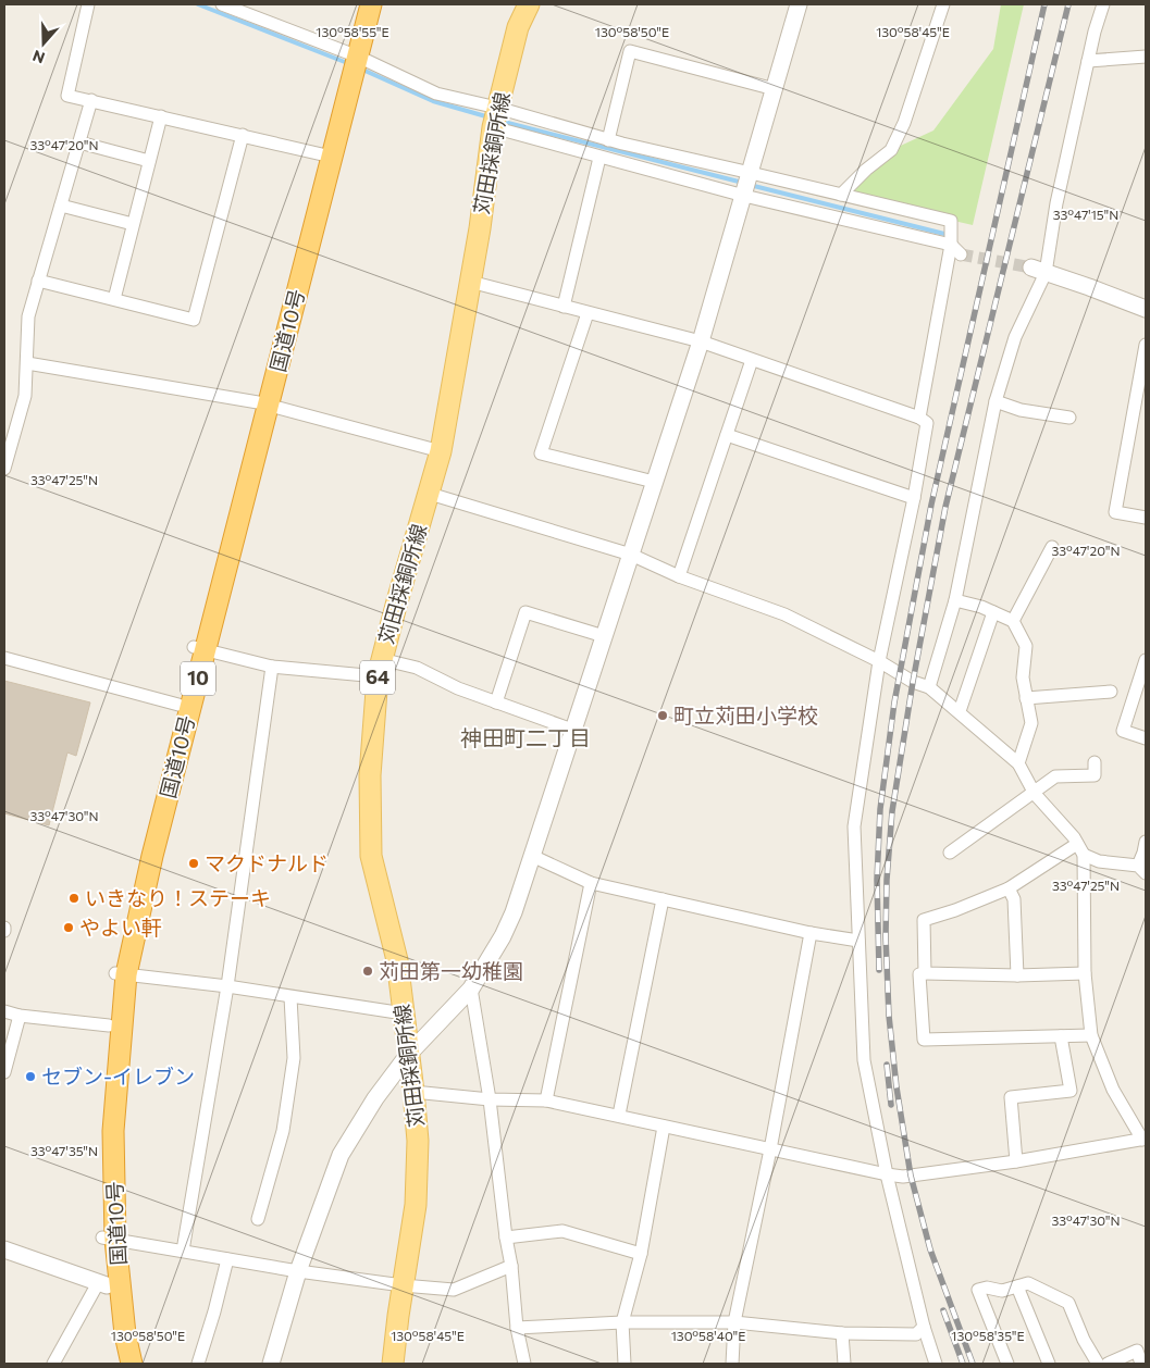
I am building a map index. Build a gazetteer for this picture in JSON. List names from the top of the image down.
{
  "streets": {
    "highway": ["国道10号", "10"],
    "main road": ["苅田採銅所線", "64"]
  },
  "districts": ["神田町二丁目"],
  "places": [
    "町立苅田小学校",
    "マクドナルド",
    "いきなり！ステーキ",
    "やよい軒",
    "苅田第一幼稚園",
    "セブン-イレブン"
  ],
  "north": "bottom",
  "coordinates": [
    "130°58'55\"E",
    "130°58'50\"E",
    "130°58'45\"E",
    "33°47'20\"N",
    "33°47'15\"N",
    "33°47'25\"N",
    "33°47'30\"N",
    "33°47'35\"N",
    "130°58'40\"E",
    "130°58'35\"E"
  ]
}
